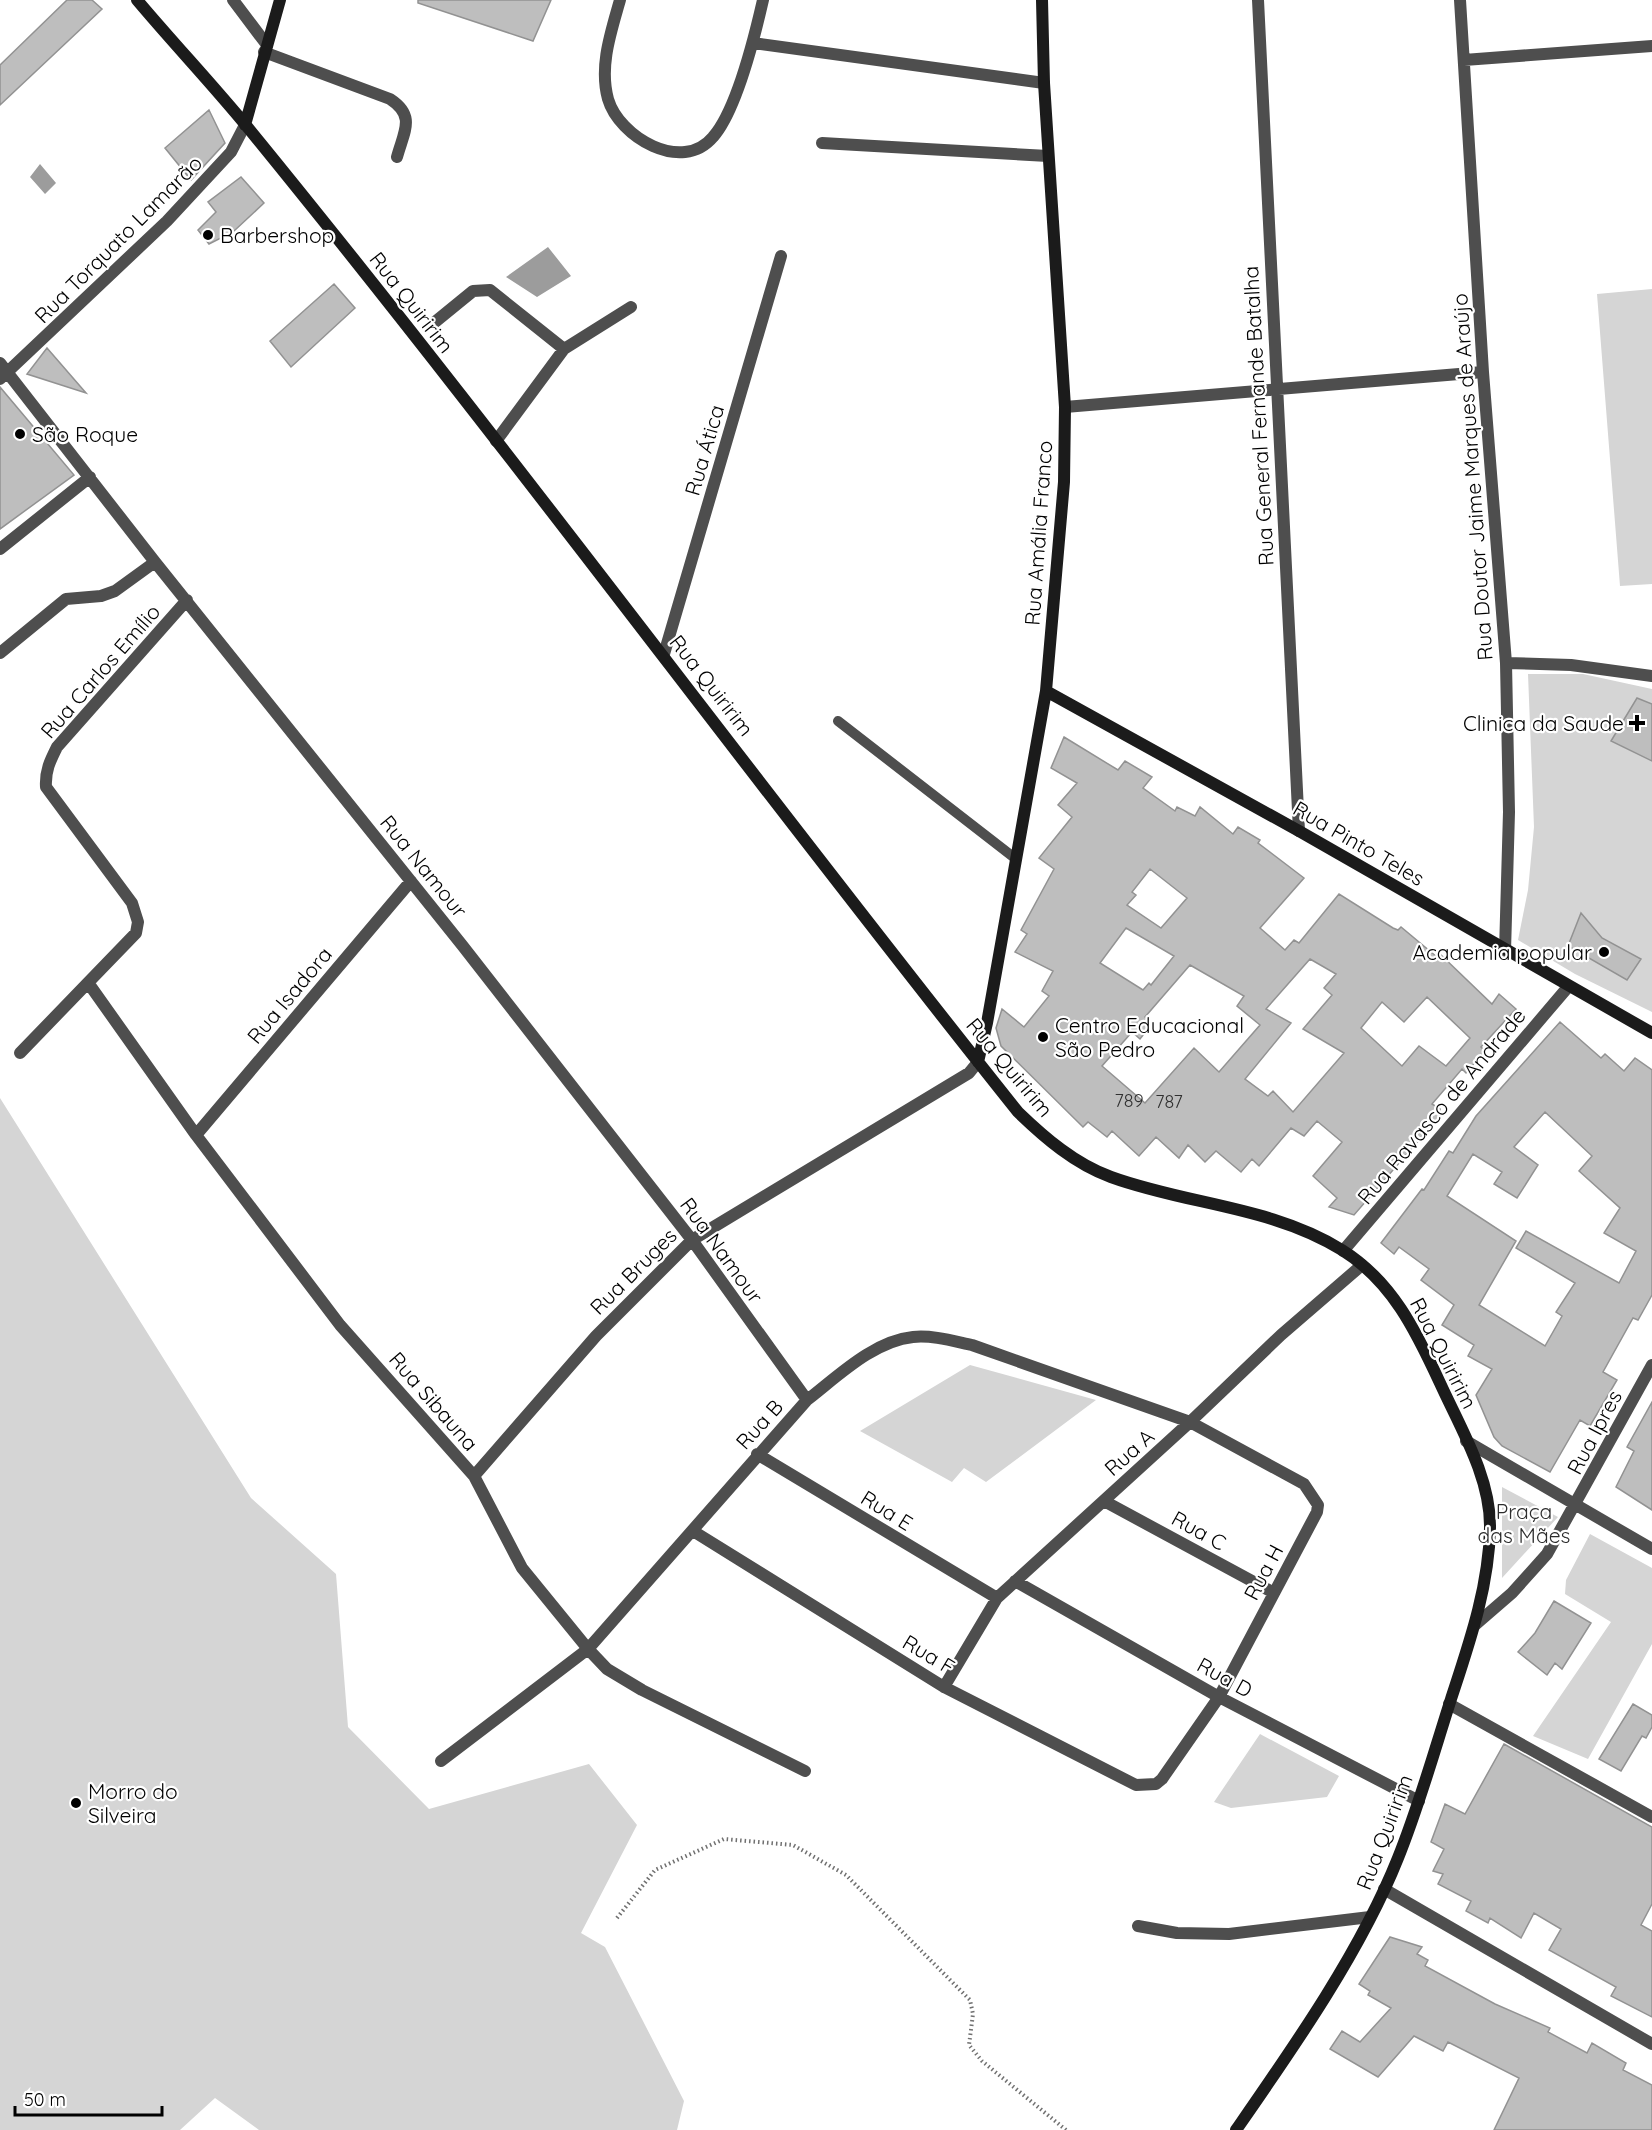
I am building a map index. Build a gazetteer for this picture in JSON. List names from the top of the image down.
{
  "streets": {
    "main road": ["Rua Quiririm", "Rua Amália Franco", "Rua Pinto Teles"],
    "street": [
      "Rua Torquato Lamarão",
      "Rua General Fernande Batalha",
      "Rua Ática",
      "Rua Doutor Jaime Marques de Araújo",
      "Rua Carlos Emílio",
      "Rua Namour",
      "Rua Isadora",
      "Rua Ravasco de Andrade",
      "Rua Bruges",
      "Rua Sibauna",
      "Rua B",
      "Rua Ipres",
      "Rua A",
      "Rua E",
      "Rua C",
      "Rua H",
      "Rua F",
      "Rua D"
    ]
  },
  "crossings": [
    ["Rua Torquato Lamarão", "Rua Quiririm"],
    ["Rua Torquato Lamarão", "Rua Namour"],
    ["Rua Quiririm", "Rua Ática"],
    ["Rua Quiririm", "Rua Amália Franco"],
    ["Rua Quiririm", "Rua Ravasco de Andrade"],
    ["Rua Quiririm", "Rua Bruges"],
    ["Rua Quiririm", "Rua Ipres"],
    ["Rua Quiririm", "Rua A"],
    ["Rua Quiririm", "Rua D"],
    ["Rua General Fernande Batalha", "Rua Pinto Teles"],
    ["Rua Doutor Jaime Marques de Araújo", "Rua Pinto Teles"],
    ["Rua Amália Franco", "Rua Pinto Teles"],
    ["Rua Amália Franco", "Rua Bruges"],
    ["Rua Carlos Emílio", "Rua Namour"],
    ["Rua Carlos Emílio", "Rua Sibauna"],
    ["Rua Pinto Teles", "Rua Ravasco de Andrade"],
    ["Rua Namour", "Rua Isadora"],
    ["Rua Namour", "Rua Bruges"],
    ["Rua Namour", "Rua B"],
    ["Rua Isadora", "Rua Sibauna"],
    ["Rua Bruges", "Rua Sibauna"],
    ["Rua Sibauna", "Rua B"],
    ["Rua B", "Rua A"],
    ["Rua B", "Rua E"],
    ["Rua B", "Rua H"],
    ["Rua B", "Rua F"],
    ["Rua A", "Rua E"],
    ["Rua A", "Rua C"],
    ["Rua A", "Rua H"],
    ["Rua A", "Rua F"],
    ["Rua A", "Rua D"],
    ["Rua C", "Rua H"],
    ["Rua H", "Rua F"],
    ["Rua H", "Rua D"]
  ],
  "parks": ["Praça das Mães"],
  "places": {
    "other": [
      "Barbershop",
      "São Roque",
      "Academia popular",
      "Centro Educacional São Pedro",
      "Morro do Silveira"
    ],
    "health": ["Clinica da Saude"]
  },
  "house_numbers": ["789", "787"],
  "scale_bar": "50 m"
}
